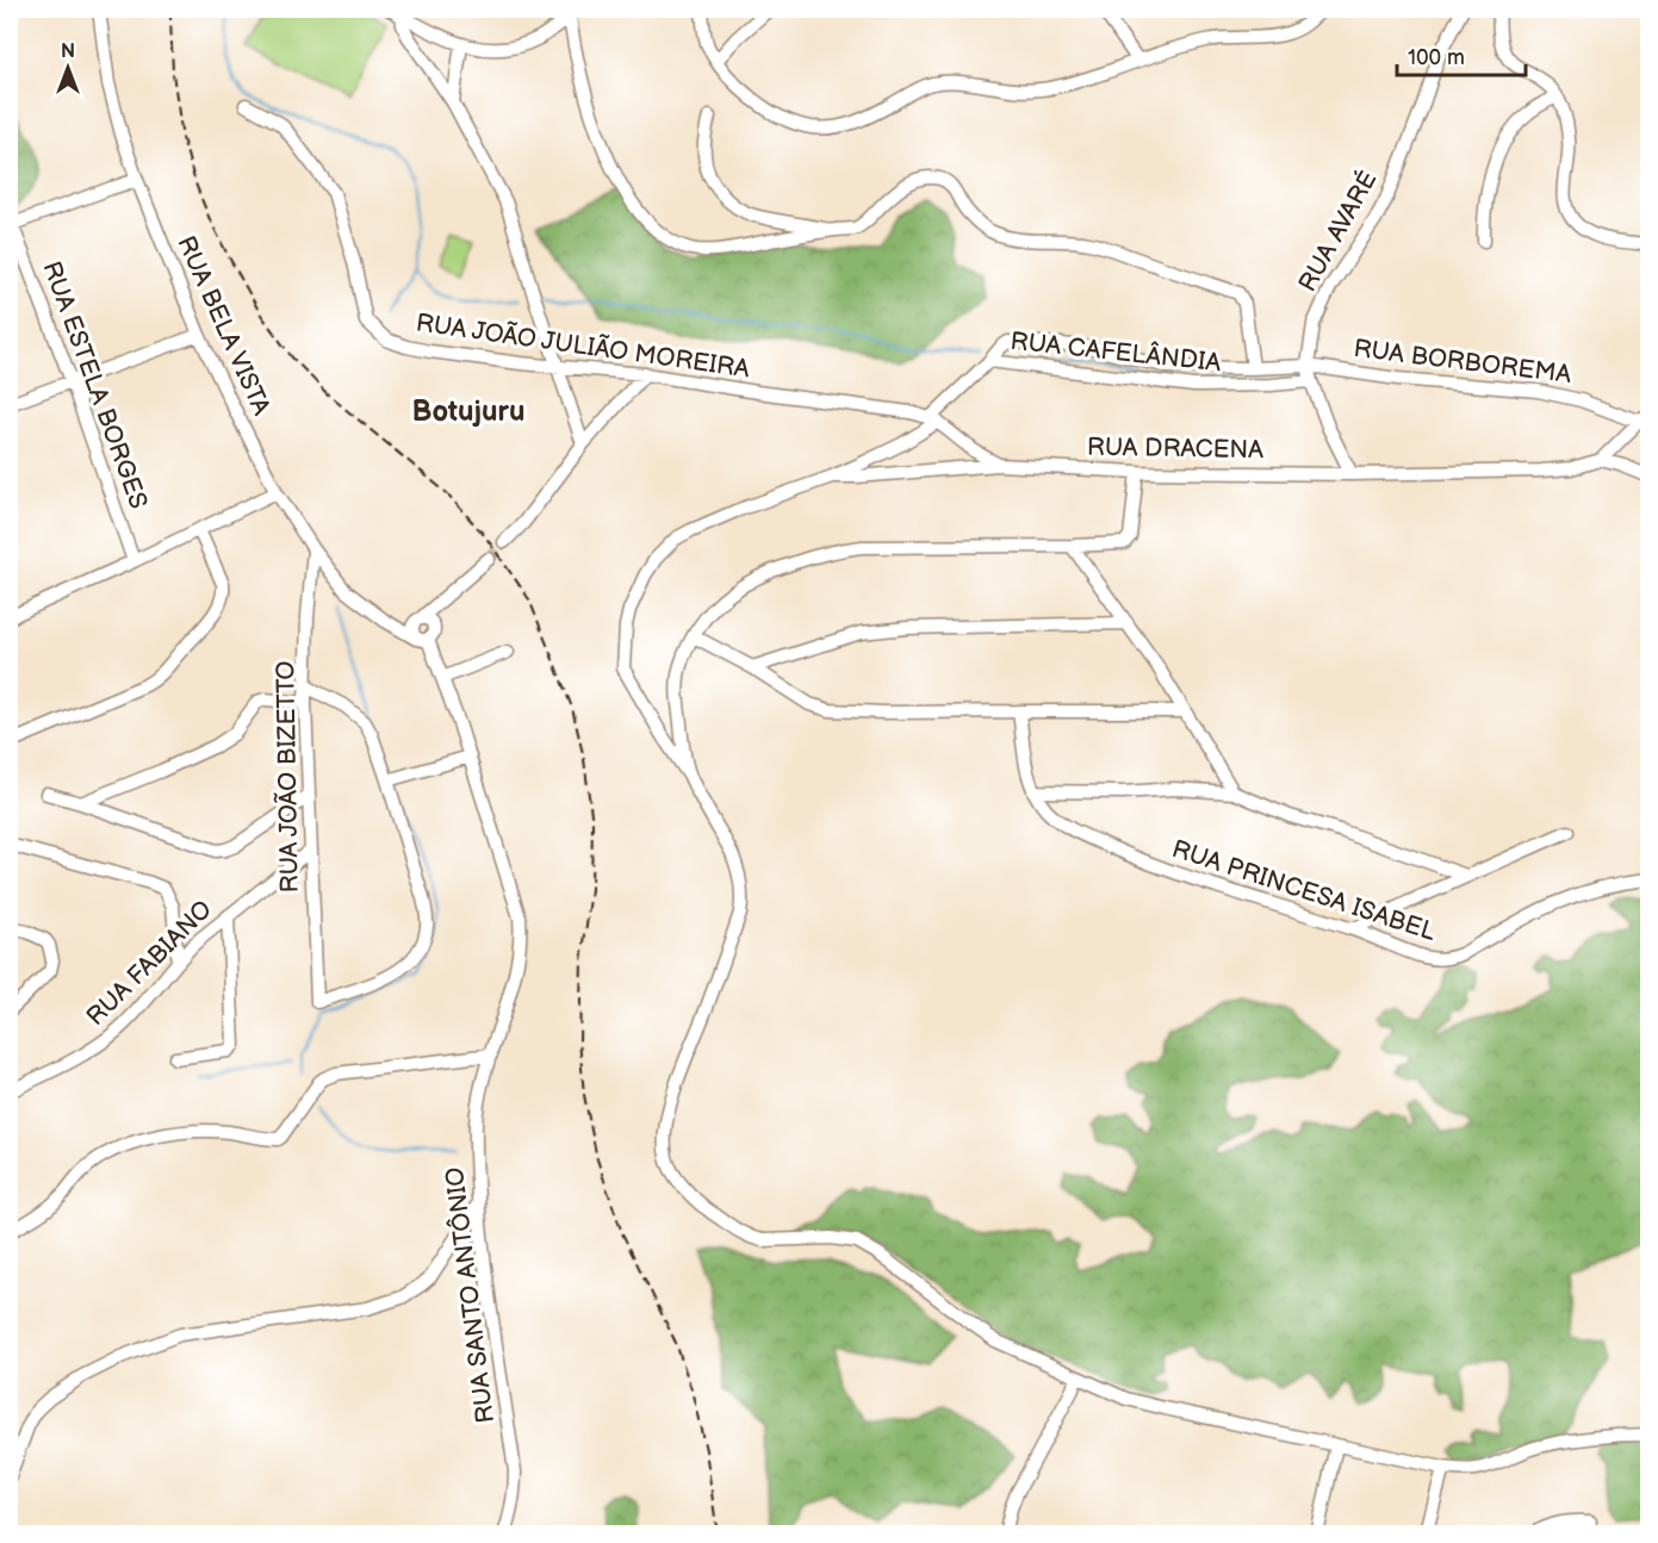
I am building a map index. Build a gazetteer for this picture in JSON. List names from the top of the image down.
{
  "streets": {
    "street": [
      "RUA AVARÉ",
      "RUA BELA VISTA",
      "RUA JOÃO JULIÃO MOREIRA",
      "RUA CAFELÂNDIA",
      "RUA BORBOREMA",
      "RUA ESTELA BORGES",
      "RUA DRACENA",
      "RUA JOÃO BIZETTO",
      "RUA PRINCESA ISABEL",
      "RUA FABIANO",
      "RUA SANTO ANTÔNIO"
    ]
  },
  "crossings": [
    ["RUA AVARÉ", "RUA CAFELÂNDIA"],
    ["RUA AVARÉ", "RUA BORBOREMA"],
    ["RUA AVARÉ", "RUA DRACENA"],
    ["RUA BELA VISTA", "RUA JOÃO BIZETTO"],
    ["RUA BELA VISTA", "RUA SANTO ANTÔNIO"],
    ["RUA JOÃO JULIÃO MOREIRA", "RUA DRACENA"],
    ["RUA CAFELÂNDIA", "RUA BORBOREMA"],
    ["RUA JOÃO BIZETTO", "RUA FABIANO"]
  ],
  "districts": ["Botujuru"],
  "scale_bar": "100 m",
  "north": "top"
}
